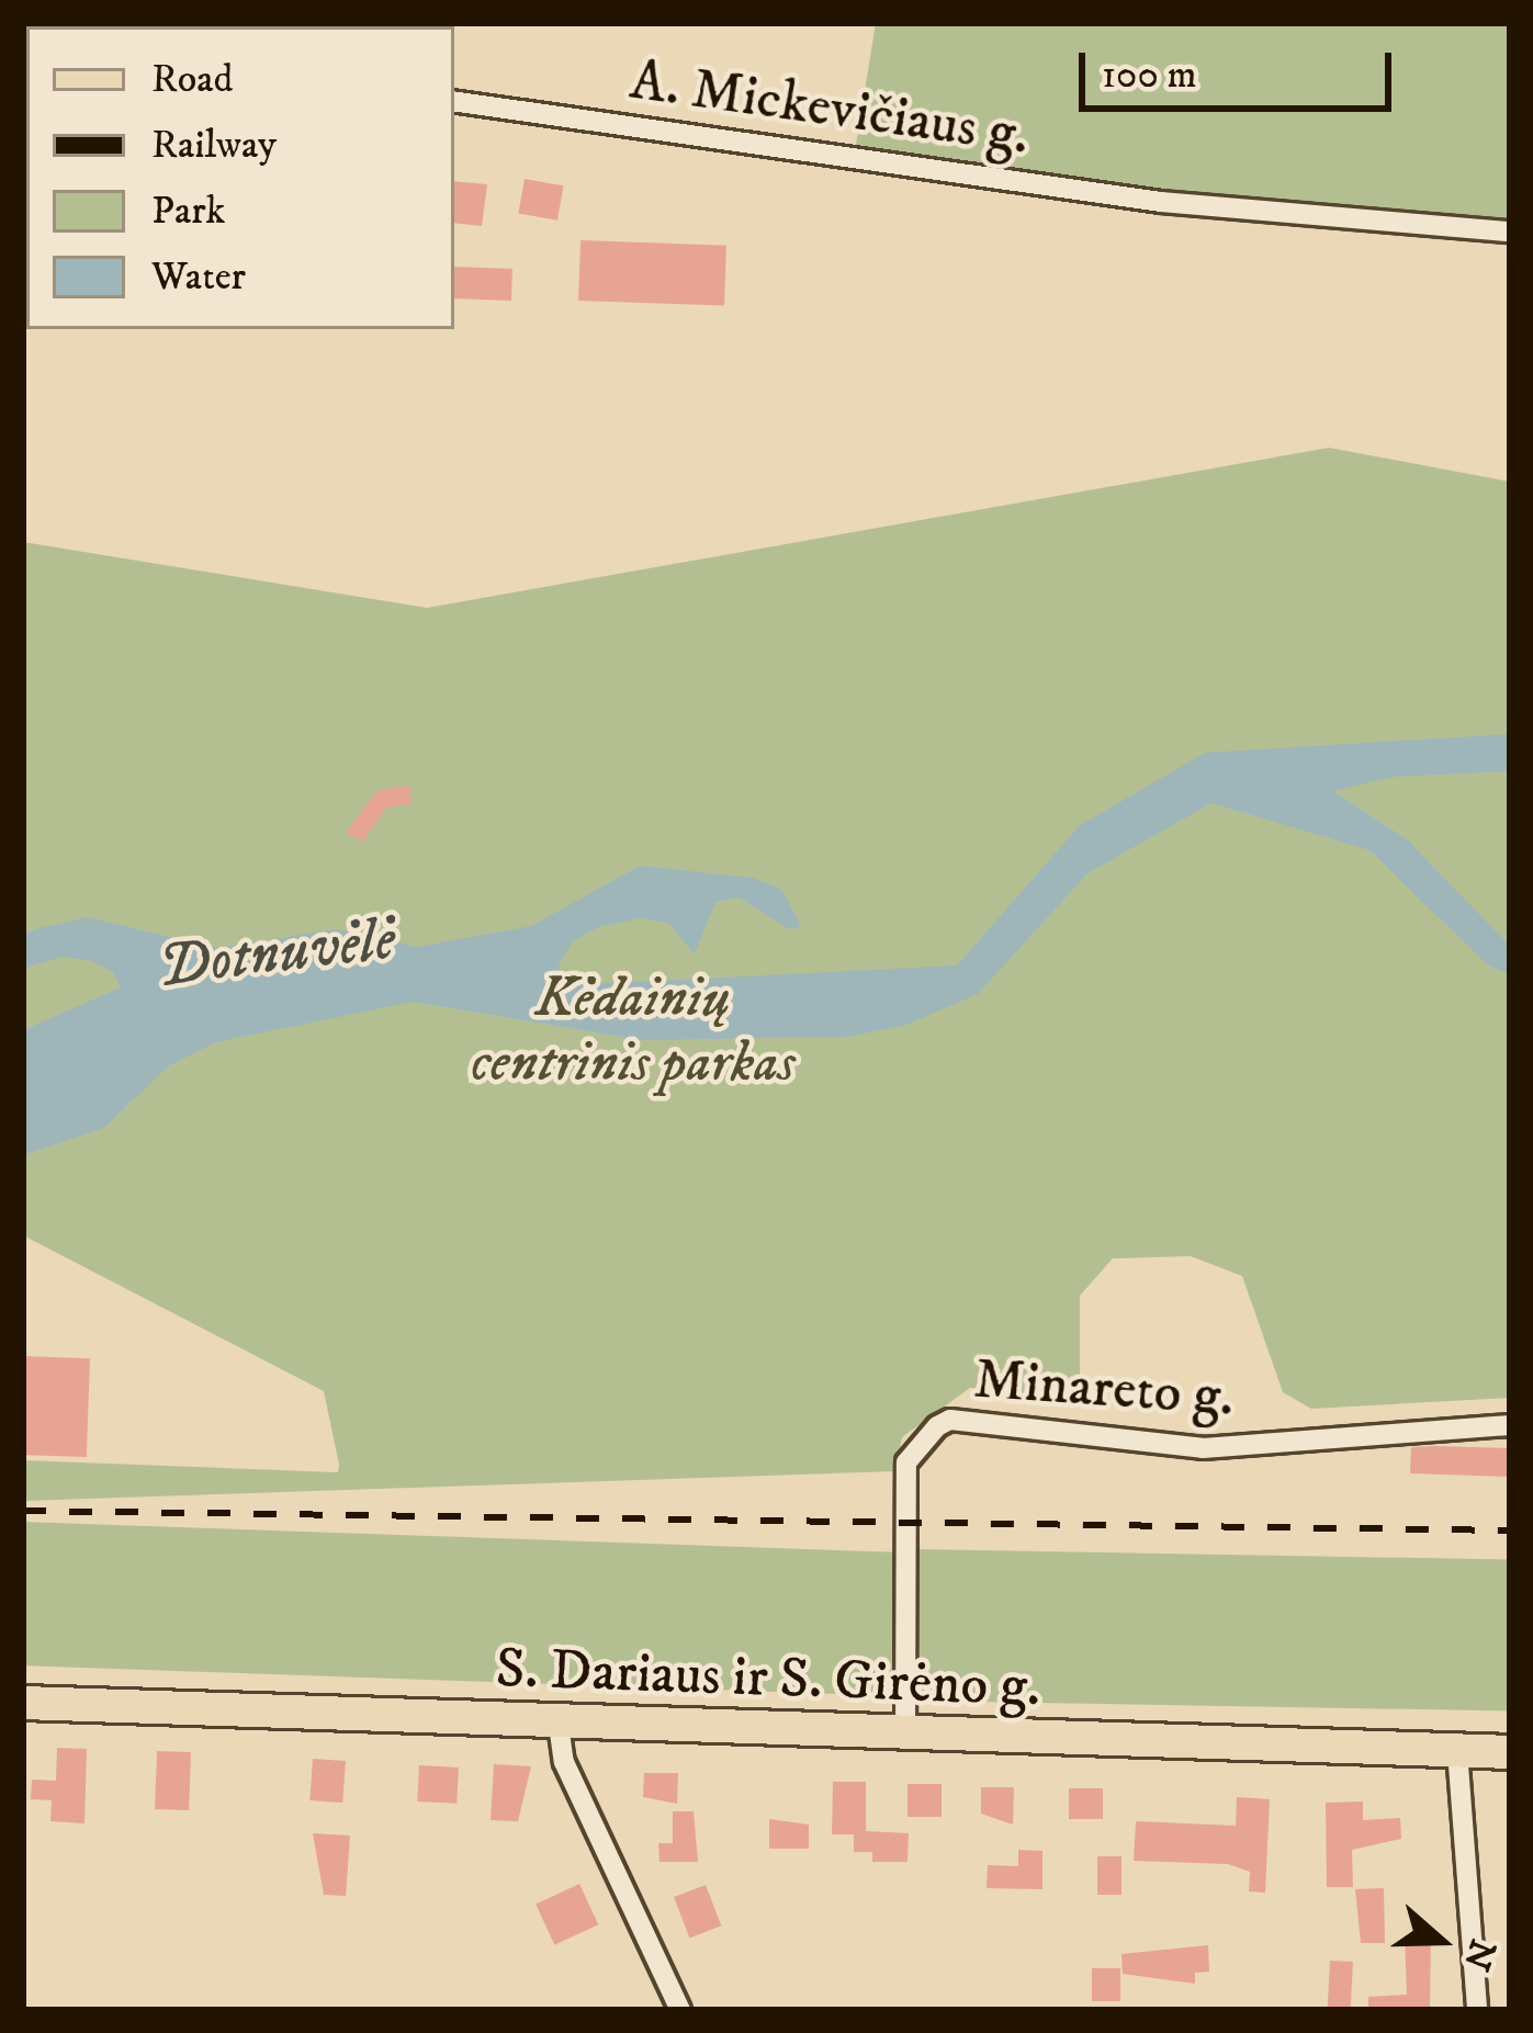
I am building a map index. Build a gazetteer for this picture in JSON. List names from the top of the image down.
{
  "streets": {
    "main road": ["S. Dariaus ir S. Girėno g."],
    "street": ["A. Mickevičiaus g.", "Minareto g."]
  },
  "crossings": [
    ["Minareto g.", "S. Dariaus ir S. Girėno g."]
  ],
  "water": ["Dotnuvėlė"],
  "parks": ["Kėdainių centrinis parkas"],
  "legend": [
    "Road",
    "Railway",
    "Park",
    "Water"
  ],
  "scale_bar": "100 m",
  "north": "right"
}
